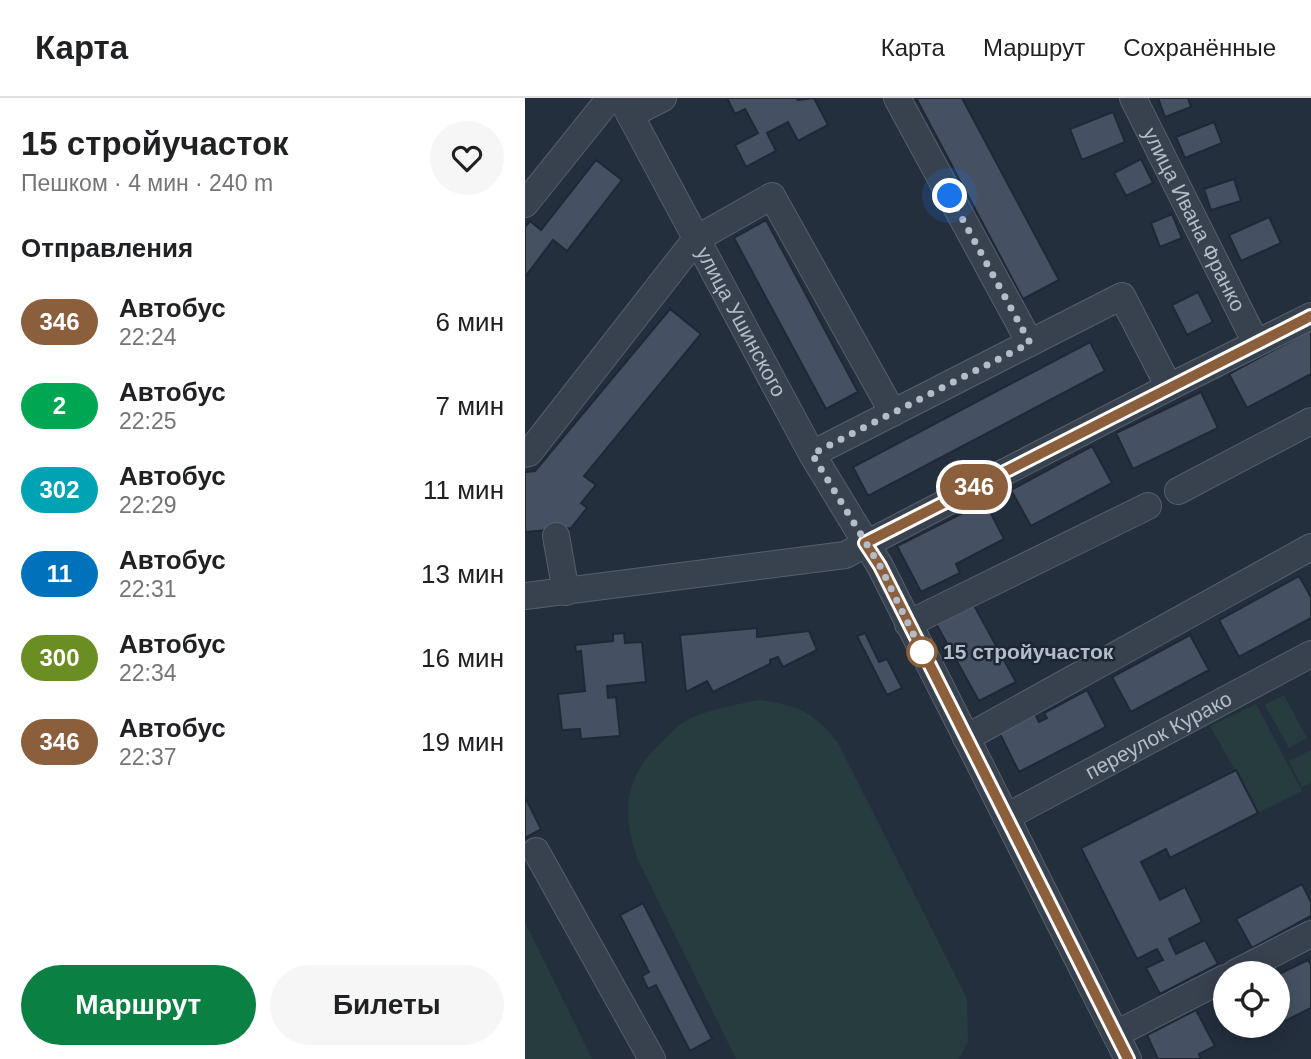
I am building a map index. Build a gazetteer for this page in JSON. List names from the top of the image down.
{
  "streets": {
    "street": ["улица Ивана Франко", "улица Ушинского", "переулок Курако"]
  },
  "crossings": [
    ["улица Ушинского", "переулок Курако"]
  ],
  "places": ["15 стройучасток"],
  "lines": ["bus line 346"],
  "page": {
    "header": "Карта",
    "nav": ["Карта", "Маршрут", "Сохранённые"],
    "heading": [
      ["15 стройучасток", "Пешком · 4 мин · 240 m"],
      "Отправления"
    ],
    "on_map": "346",
    "list": [
      {
        "mark": "346",
        "name": "Автобус",
        "note": "22:24",
        "value": "6 мин"
      },
      {
        "mark": "2",
        "name": "Автобус",
        "note": "22:25",
        "value": "7 мин"
      },
      {
        "mark": "302",
        "name": "Автобус",
        "note": "22:29",
        "value": "11 мин"
      },
      {
        "mark": "11",
        "name": "Автобус",
        "note": "22:31",
        "value": "13 мин"
      },
      {
        "mark": "300",
        "name": "Автобус",
        "note": "22:34",
        "value": "16 мин"
      },
      {
        "mark": "346",
        "name": "Автобус",
        "note": "22:37",
        "value": "19 мин"
      }
    ],
    "buttons": ["Маршрут", "Билеты"]
  }
}
